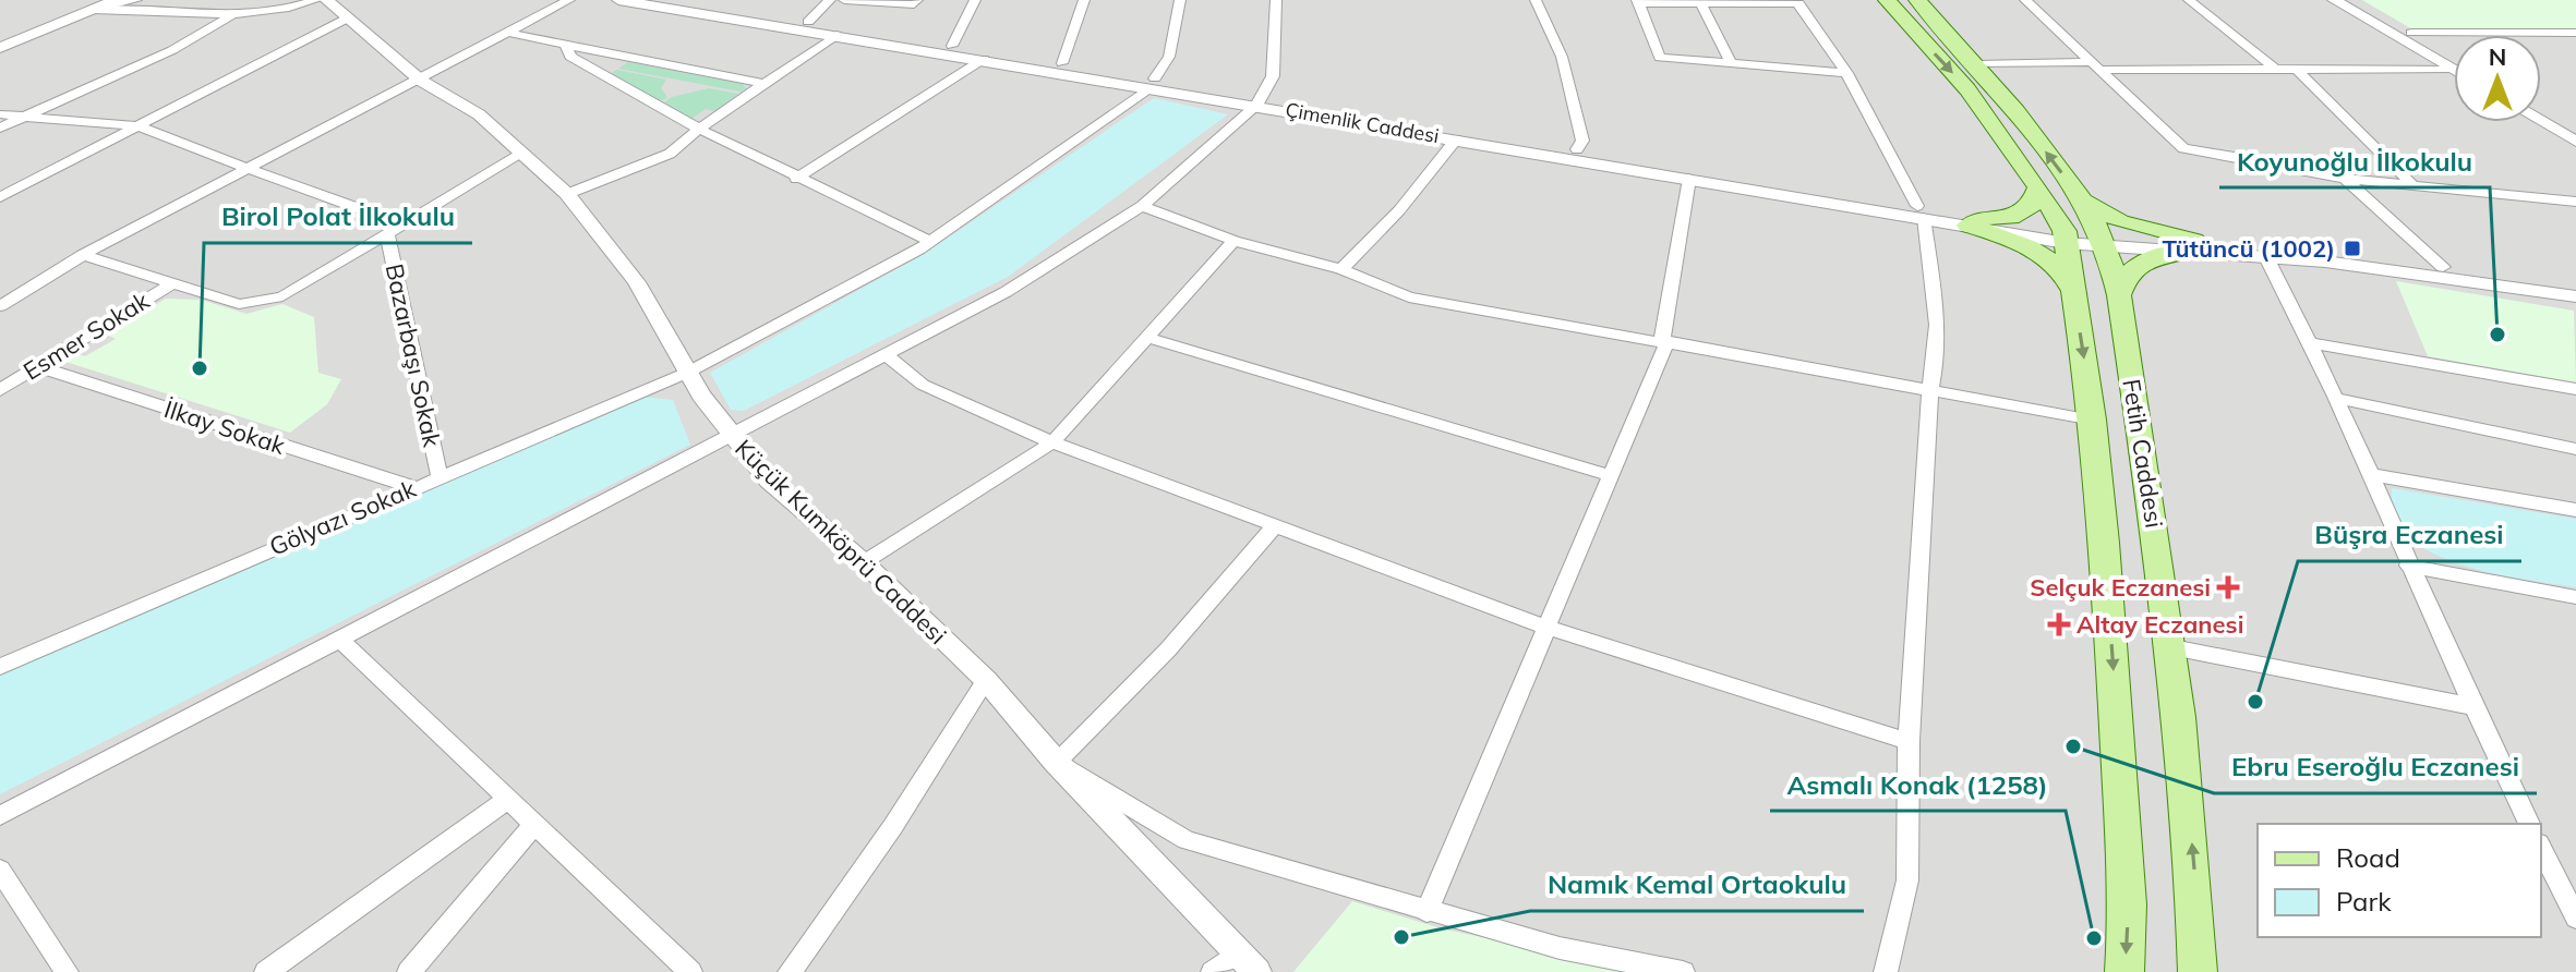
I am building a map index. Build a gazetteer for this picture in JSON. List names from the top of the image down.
{
  "streets": {
    "main road": ["Fetih Caddesi"],
    "street": [
      "Çimenlik Caddesi",
      "Esmer Sokak",
      "Bazarbaşı Sokak",
      "İlkay Sokak",
      "Gölyazı Sokak",
      "Küçük Kumköprü Caddesi"
    ]
  },
  "crossings": [
    ["Çimenlik Caddesi", "Fetih Caddesi"],
    ["Çimenlik Caddesi", "Gölyazı Sokak"],
    ["Esmer Sokak", "İlkay Sokak"],
    ["Bazarbaşı Sokak", "Gölyazı Sokak"],
    ["İlkay Sokak", "Gölyazı Sokak"],
    ["Gölyazı Sokak", "Küçük Kumköprü Caddesi"]
  ],
  "places": {
    "transit": ["Tütüncü (1002)"],
    "other": [
      "Koyunoğlu İlkokulu",
      "Birol Polat İlkokulu",
      "Büşra Eczanesi",
      "Ebru Eseroğlu Eczanesi",
      "Namık Kemal Ortaokulu",
      "Asmalı Konak (1258)"
    ],
    "health": ["Selçuk Eczanesi", "Altay Eczanesi"]
  },
  "legend": ["Road", "Park"],
  "north": "top"
}
